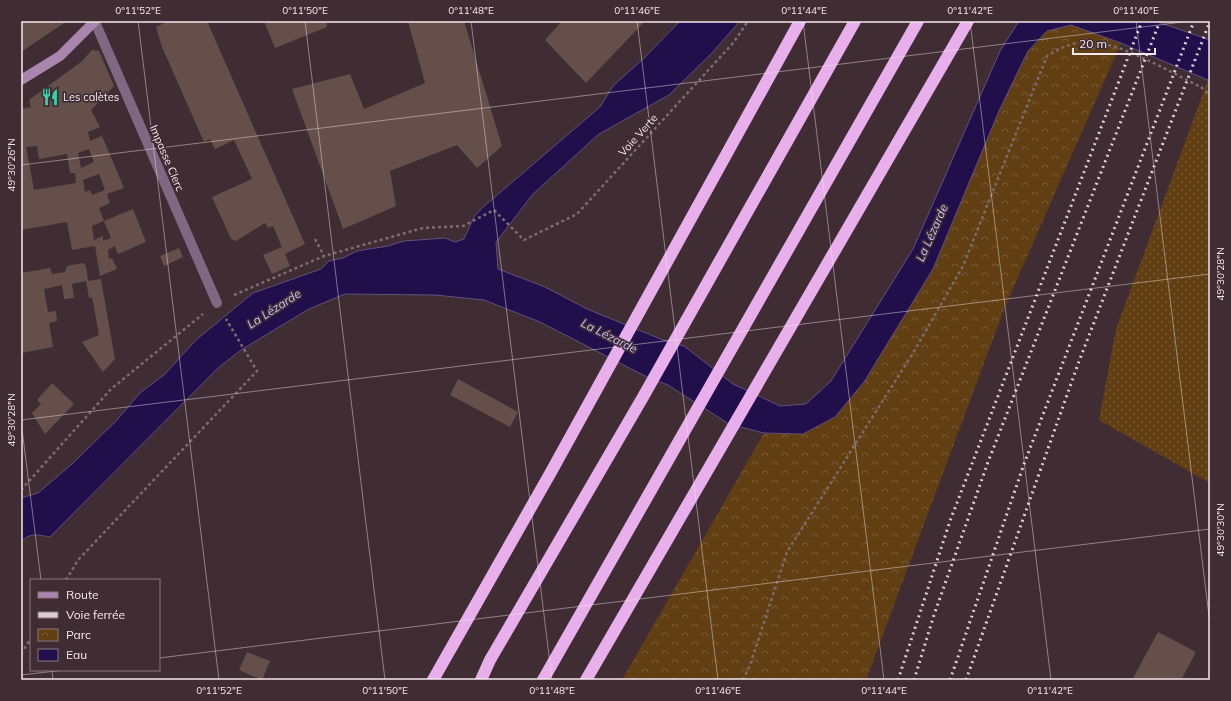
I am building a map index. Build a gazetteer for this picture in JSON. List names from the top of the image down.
{
  "streets": {
    "street": ["Impasse Clerc"],
    "path": ["Voie Verte"]
  },
  "water": ["La Lézarde"],
  "places": {
    "restaurant": ["Les calètes"]
  },
  "legend": [
    "Route",
    "Voie ferrée",
    "Parc",
    "Eau"
  ],
  "scale_bar": "20 m",
  "coordinates": [
    "0°11'52\"E",
    "0°11'50\"E",
    "0°11'48\"E",
    "0°11'46\"E",
    "0°11'44\"E",
    "0°11'42\"E",
    "0°11'40\"E",
    "49°30'26\"N",
    "49°30'28\"N",
    "49°30'30\"N"
  ]
}
